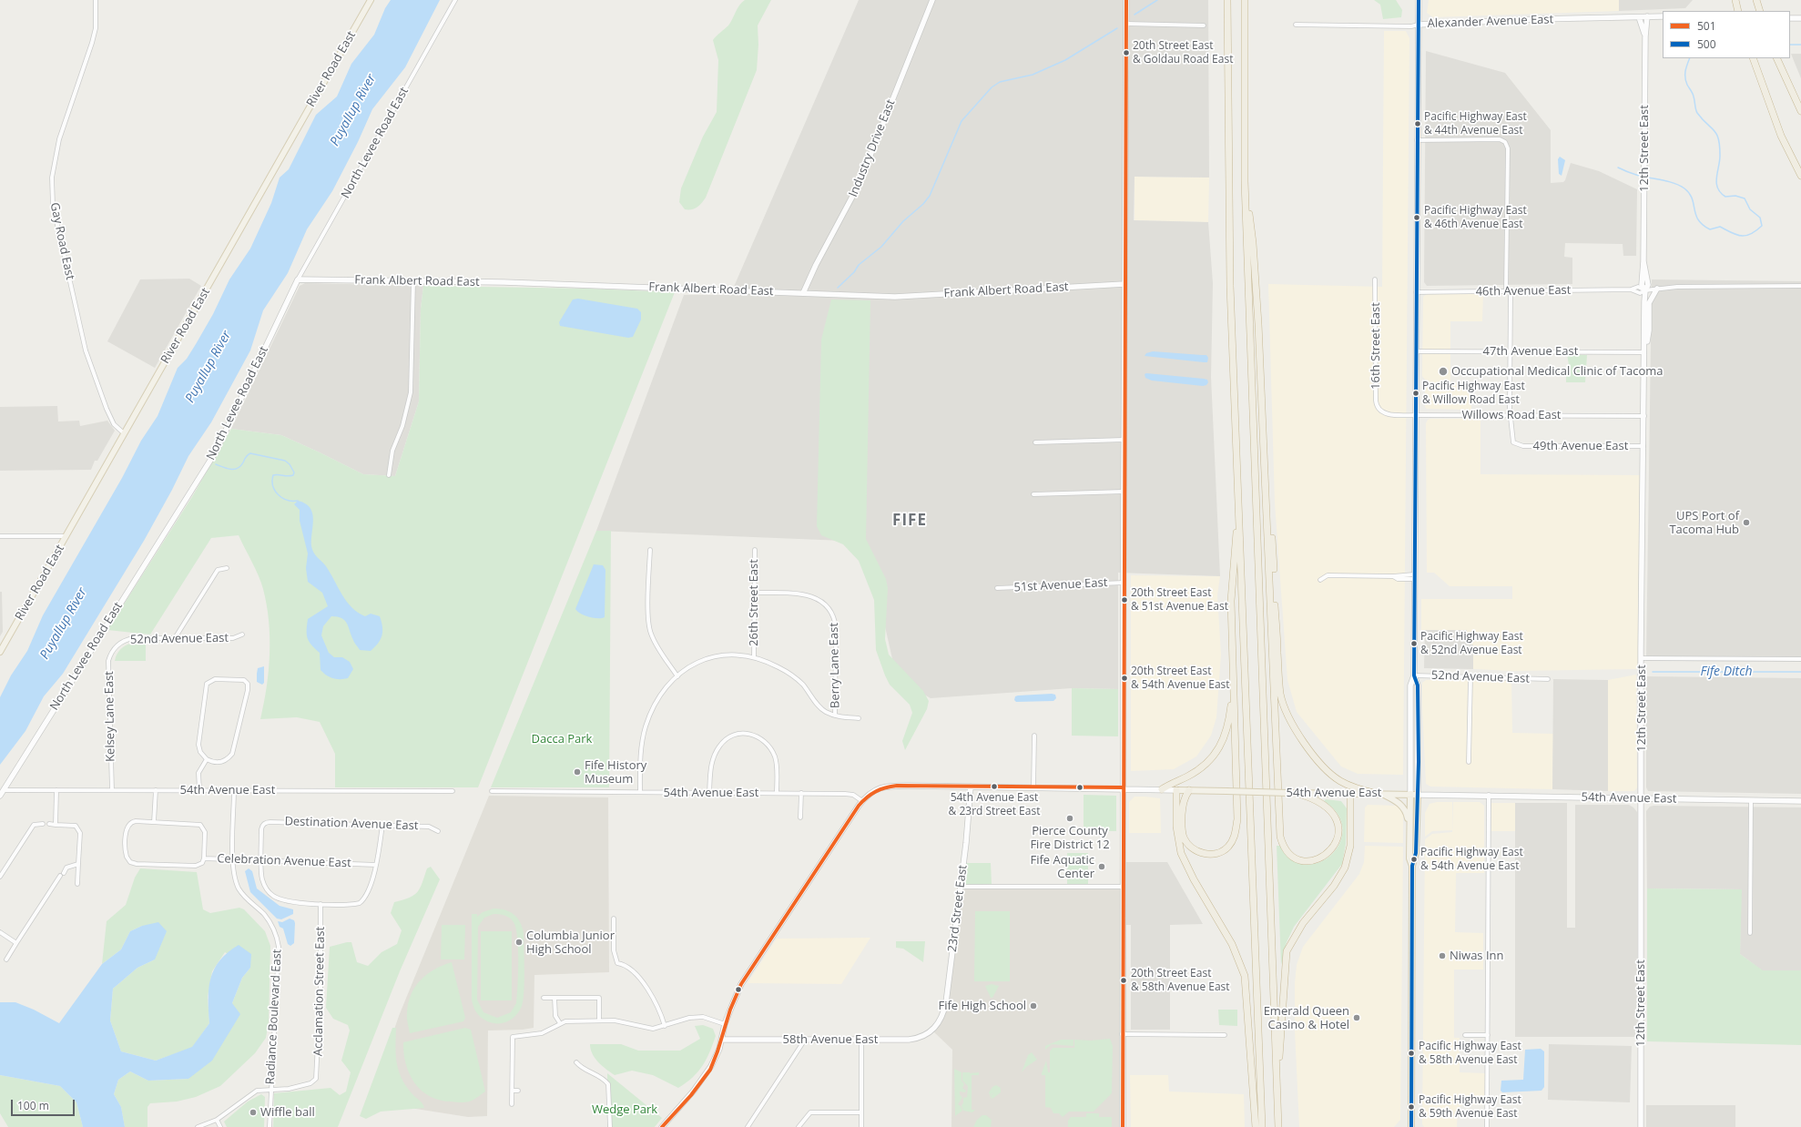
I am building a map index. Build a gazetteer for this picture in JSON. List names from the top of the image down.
{
  "streets": {
    "main road": ["River Road East", "54th Avenue East"],
    "street": [
      "Alexander Avenue East",
      "North Levee Road East",
      "Industry Drive East",
      "12th Street East",
      "Gay Road East",
      "Frank Albert Road East",
      "46th Avenue East",
      "16th Street East",
      "47th Avenue East",
      "Willows Road East",
      "49th Avenue East",
      "51st Avenue East",
      "26th Street East",
      "52nd Avenue East",
      "Berry Lane East",
      "Kelsey Lane East",
      "Destination Avenue East",
      "Celebration Avenue East",
      "23rd Street East",
      "Acclamation Street East",
      "Radiance Boulevard East",
      "58th Avenue East"
    ]
  },
  "crossings": [
    ["Alexander Avenue East", "12th Street East"],
    ["River Road East", "Gay Road East"],
    ["North Levee Road East", "Frank Albert Road East"],
    ["North Levee Road East", "54th Avenue East"],
    ["Industry Drive East", "Frank Albert Road East"],
    ["12th Street East", "46th Avenue East"],
    ["12th Street East", "47th Avenue East"],
    ["12th Street East", "Willows Road East"],
    ["12th Street East", "49th Avenue East"],
    ["12th Street East", "54th Avenue East"],
    ["16th Street East", "Willows Road East"],
    ["Willows Road East", "49th Avenue East"],
    ["26th Street East", "Berry Lane East"],
    ["52nd Avenue East", "Kelsey Lane East"],
    ["Kelsey Lane East", "54th Avenue East"],
    ["54th Avenue East", "23rd Street East"],
    ["54th Avenue East", "Radiance Boulevard East"],
    ["Destination Avenue East", "Celebration Avenue East"],
    ["Celebration Avenue East", "Radiance Boulevard East"],
    ["23rd Street East", "58th Avenue East"],
    ["Acclamation Street East", "Radiance Boulevard East"]
  ],
  "districts": ["FIFE"],
  "water": ["Puyallup River", "Fife Ditch"],
  "parks": ["Dacca Park", "Wedge Park"],
  "places": [
    "20th Street East & Goldau Road East",
    "Pacific Highway East & 44th Avenue East",
    "Pacific Highway East & 46th Avenue East",
    "Occupational Medical Clinic of Tacoma",
    "Pacific Highway East & Willow Road East",
    "UPS Port of Tacoma Hub",
    "20th Street East & 51st Avenue East",
    "Pacific Highway East & 52nd Avenue East",
    "20th Street East & 54th Avenue East",
    "Fife History Museum",
    "54th Avenue East & 23rd Street East",
    "Pierce County Fire District 12",
    "Pacific Highway East & 54th Avenue East",
    "Fife Aquatic Center",
    "Columbia Junior High School",
    "Niwas Inn",
    "20th Street East & 58th Avenue East",
    "Fife High School",
    "Emerald Queen Casino & Hotel",
    "Pacific Highway East & 58th Avenue East",
    "Pacific Highway East & 59th Avenue East",
    "Wiffle ball"
  ],
  "lines": ["transit line 501", "transit line 500"],
  "legend": ["501", "500"],
  "scale_bar": "100 m"
}
